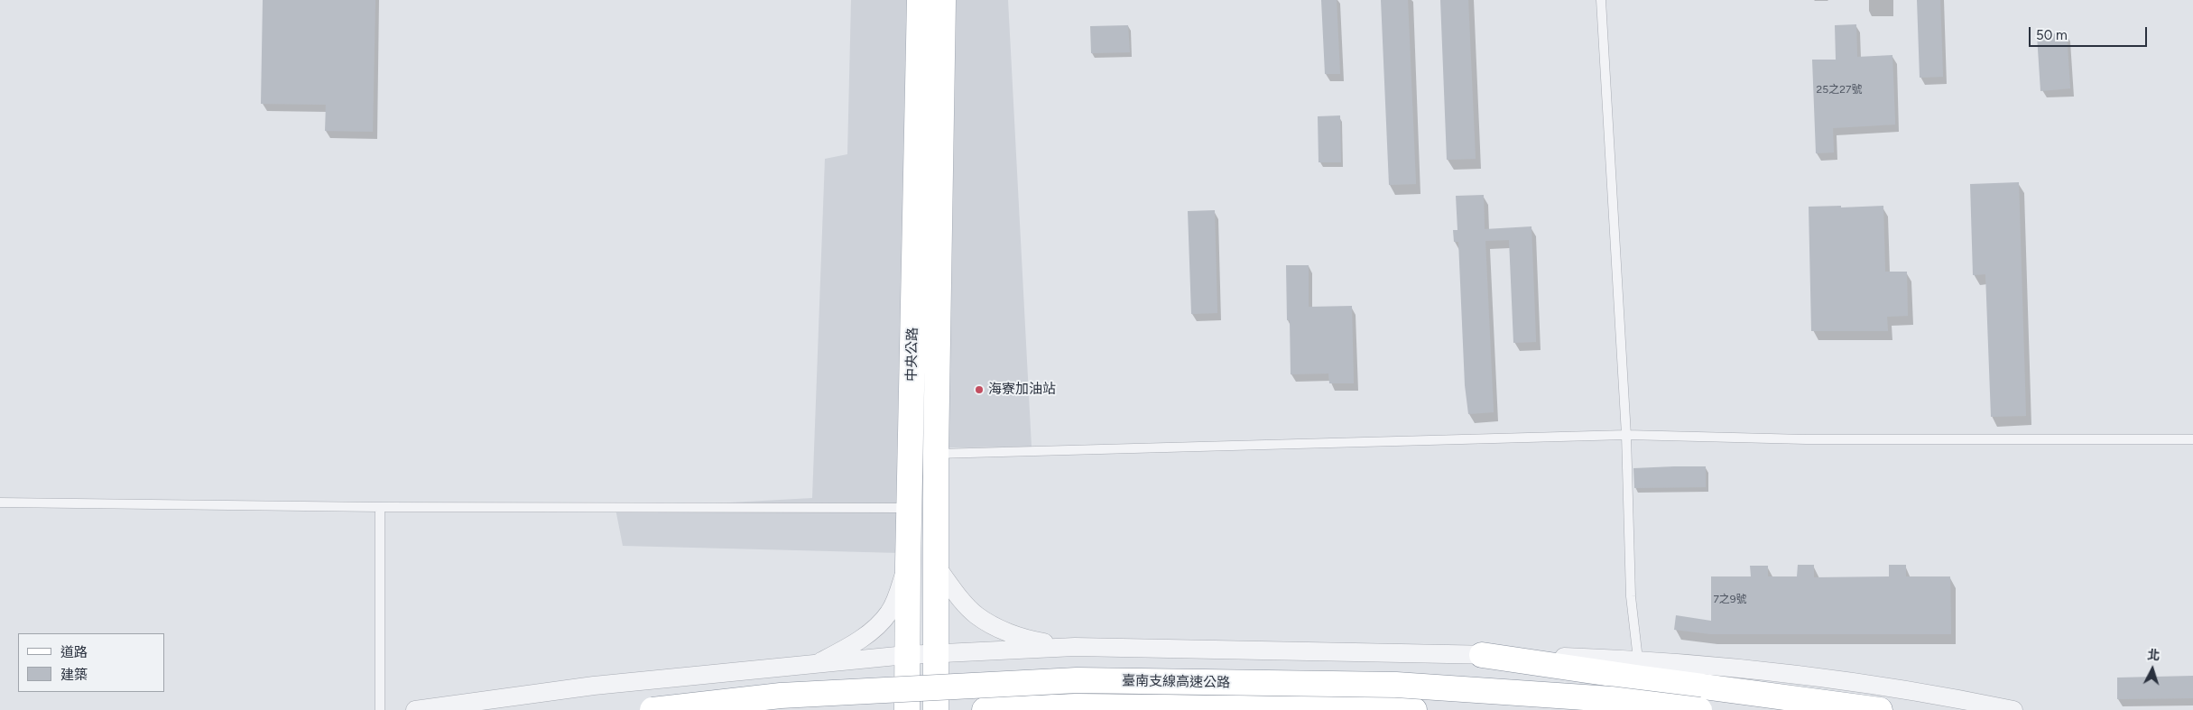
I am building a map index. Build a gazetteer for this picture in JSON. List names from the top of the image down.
{
  "streets": {
    "main road": ["中央公路", "臺南支線高速公路"]
  },
  "places": ["海寮加油站"],
  "house_numbers": ["25之27號", "7之9號"],
  "legend": ["道路", "建築"],
  "scale_bar": "50 m",
  "north": "top"
}
